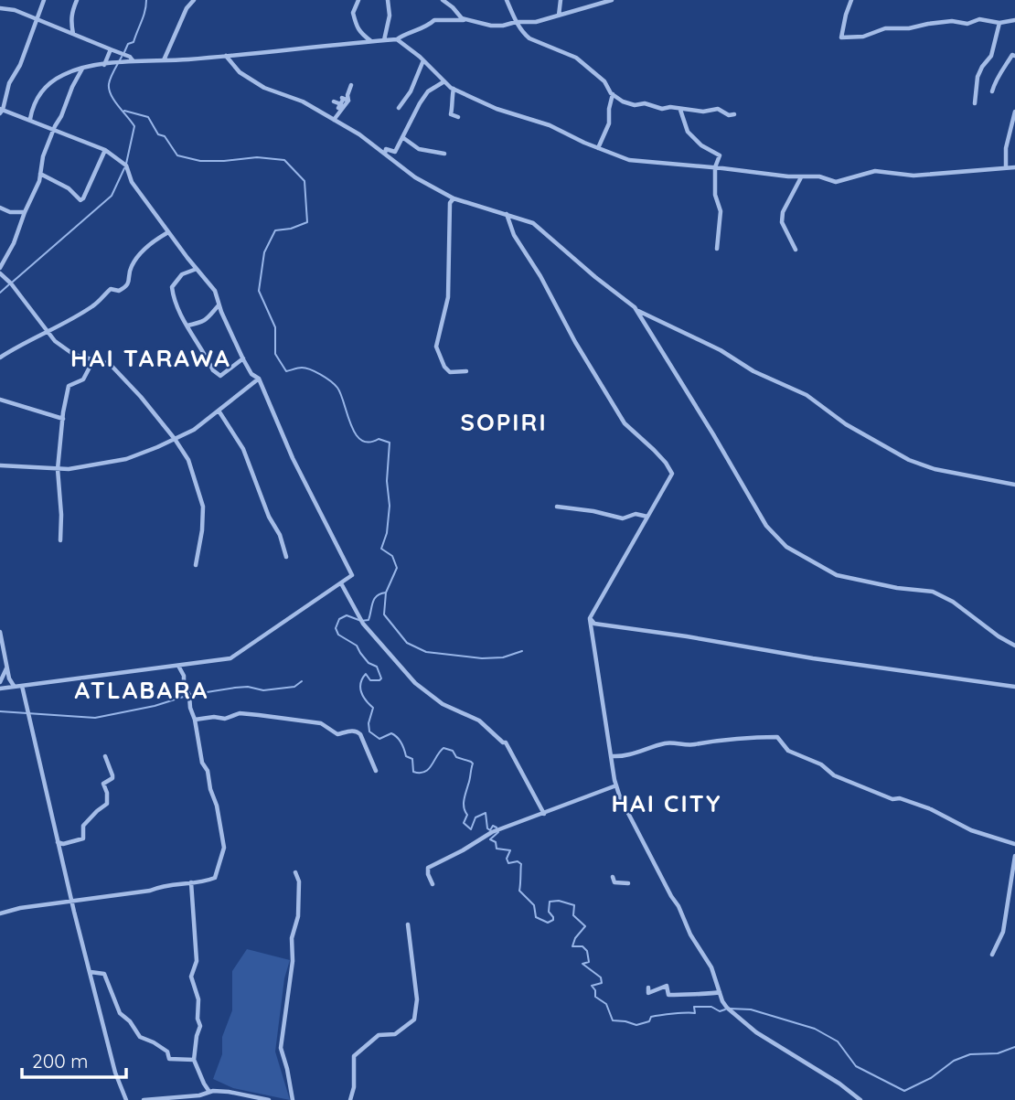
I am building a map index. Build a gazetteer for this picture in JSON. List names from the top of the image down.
{
  "districts": [
    "HAI TARAWA",
    "SOPIRI",
    "ATLABARA",
    "HAI CITY"
  ],
  "scale_bar": "200 m"
}
